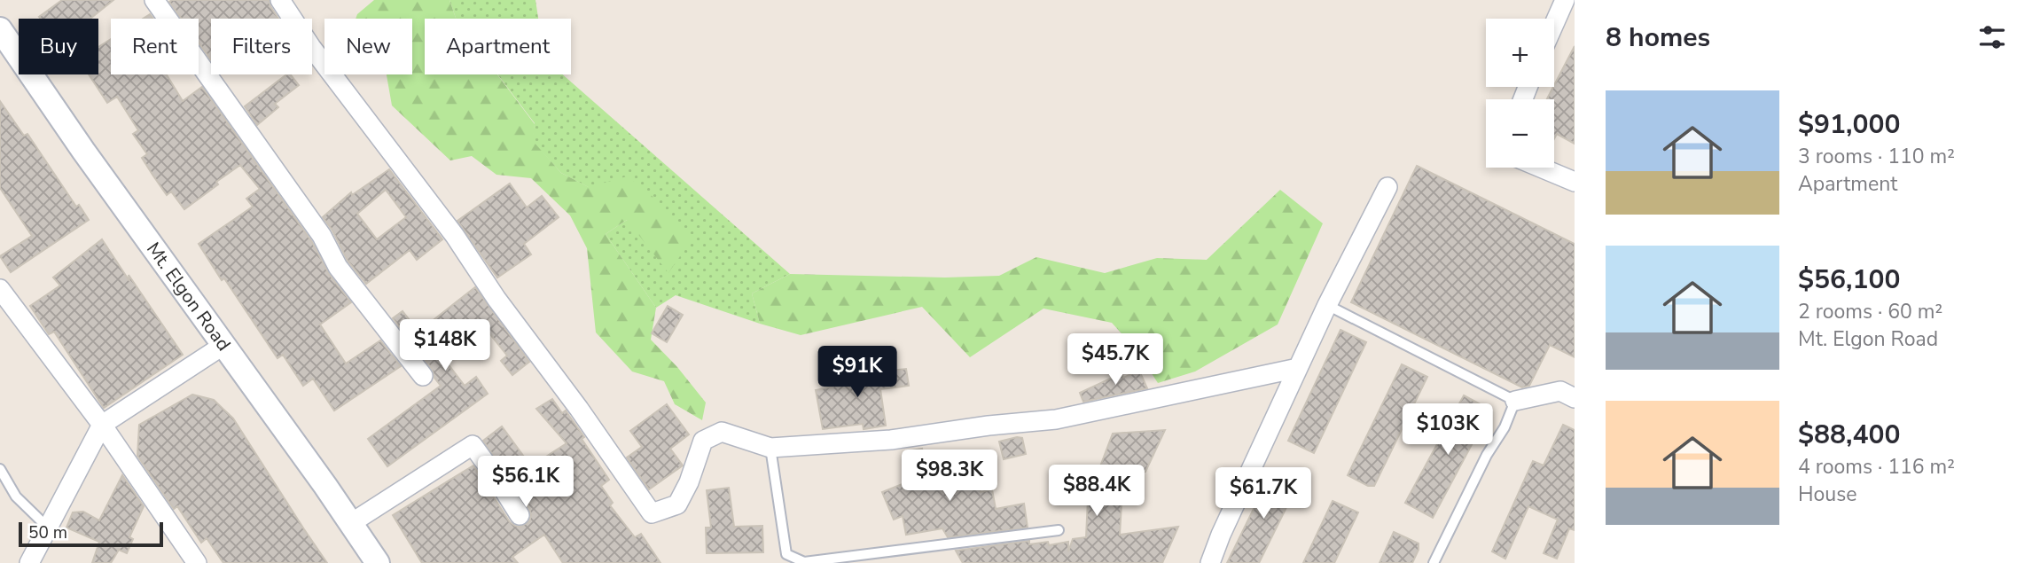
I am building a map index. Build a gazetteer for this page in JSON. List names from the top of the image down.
{
  "streets": {
    "street": ["Mt. Elgon Road"]
  },
  "scale_bar": "50 m",
  "page": {
    "heading": "8 homes",
    "map_buttons": ["+", "−"],
    "chip": [
      "Buy",
      "Rent",
      "Filters",
      "New",
      "Apartment"
    ],
    "list": [
      {
        "name": "$91,000",
        "note": "3 rooms · 110 m² · Apartment"
      },
      {
        "name": "$56,100",
        "note": "2 rooms · 60 m² · Mt. Elgon Road"
      },
      {
        "name": "$88,400",
        "note": "4 rooms · 116 m² · House"
      }
    ],
    "price": [
      "$148K",
      "$45.7K",
      "$91K",
      "$103K",
      "$98.3K",
      "$56.1K",
      "$88.4K",
      "$61.7K"
    ],
    "scale": "50 m"
  }
}
